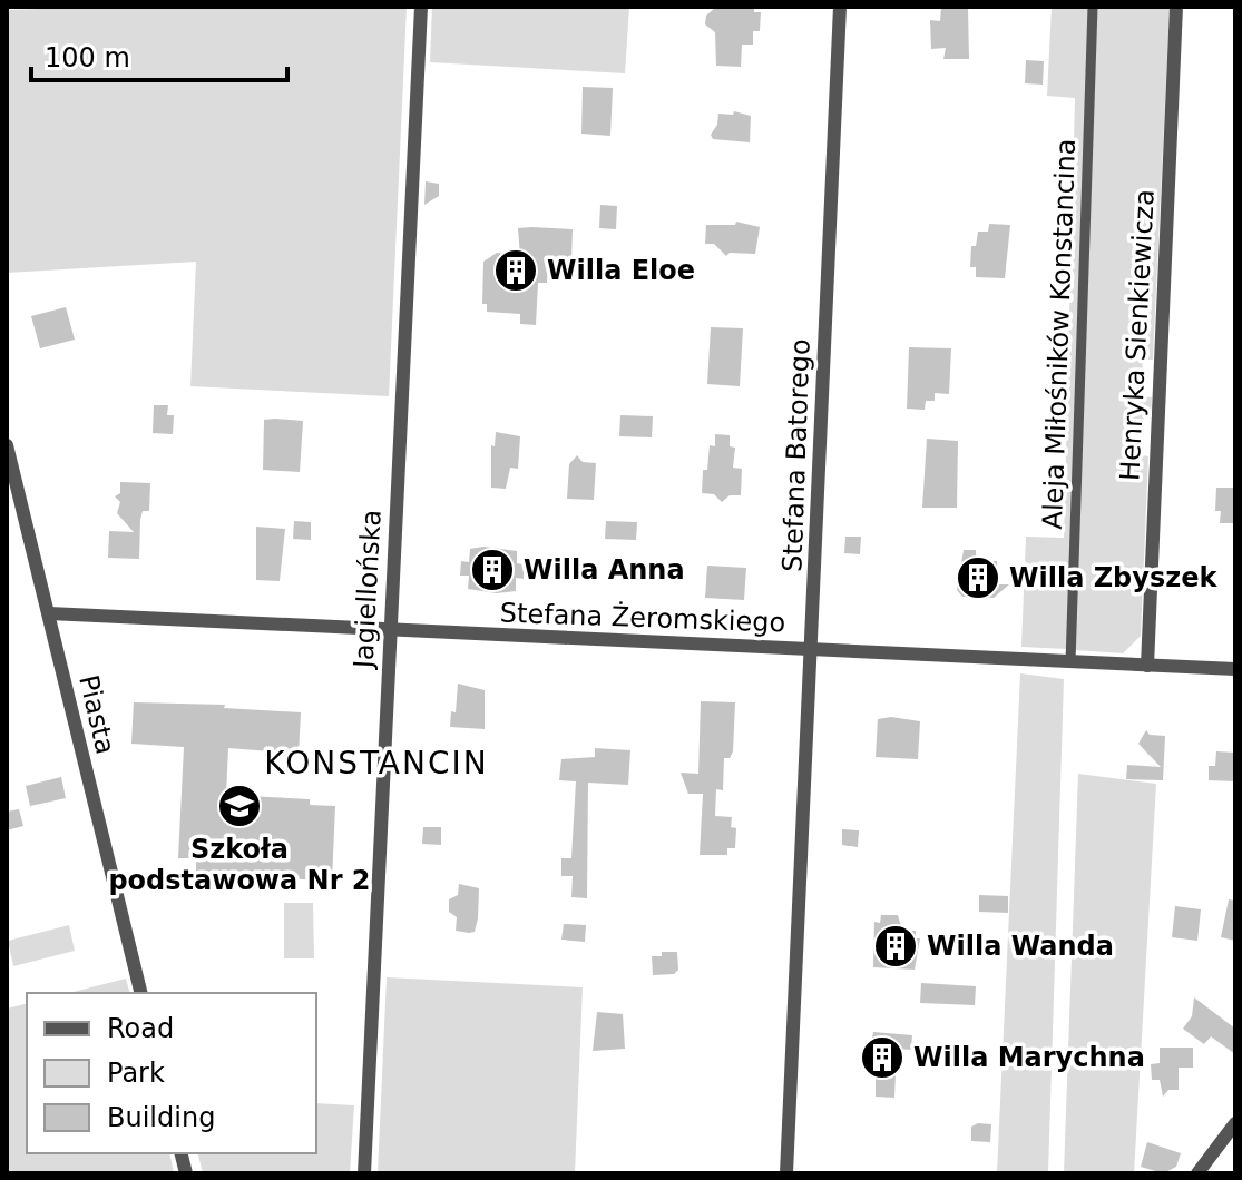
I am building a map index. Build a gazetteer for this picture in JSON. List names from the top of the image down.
{
  "streets": {
    "street": [
      "Aleja Miłośników Konstancina",
      "Henryka Sienkiewicza",
      "Stefana Batorego",
      "Jagiellońska",
      "Stefana Żeromskiego",
      "Piasta"
    ]
  },
  "crossings": [
    ["Aleja Miłośników Konstancina", "Stefana Żeromskiego"],
    ["Henryka Sienkiewicza", "Stefana Żeromskiego"],
    ["Stefana Batorego", "Stefana Żeromskiego"],
    ["Jagiellońska", "Stefana Żeromskiego"],
    ["Stefana Żeromskiego", "Piasta"]
  ],
  "districts": ["KONSTANCIN"],
  "places": {
    "building": [
      "Willa Eloe",
      "Willa Anna",
      "Willa Zbyszek",
      "Willa Wanda",
      "Willa Marychna"
    ],
    "school or university": ["Szkoła podstawowa Nr 2"]
  },
  "legend": ["Road", "Park", "Building"],
  "scale_bar": "100 m"
}
